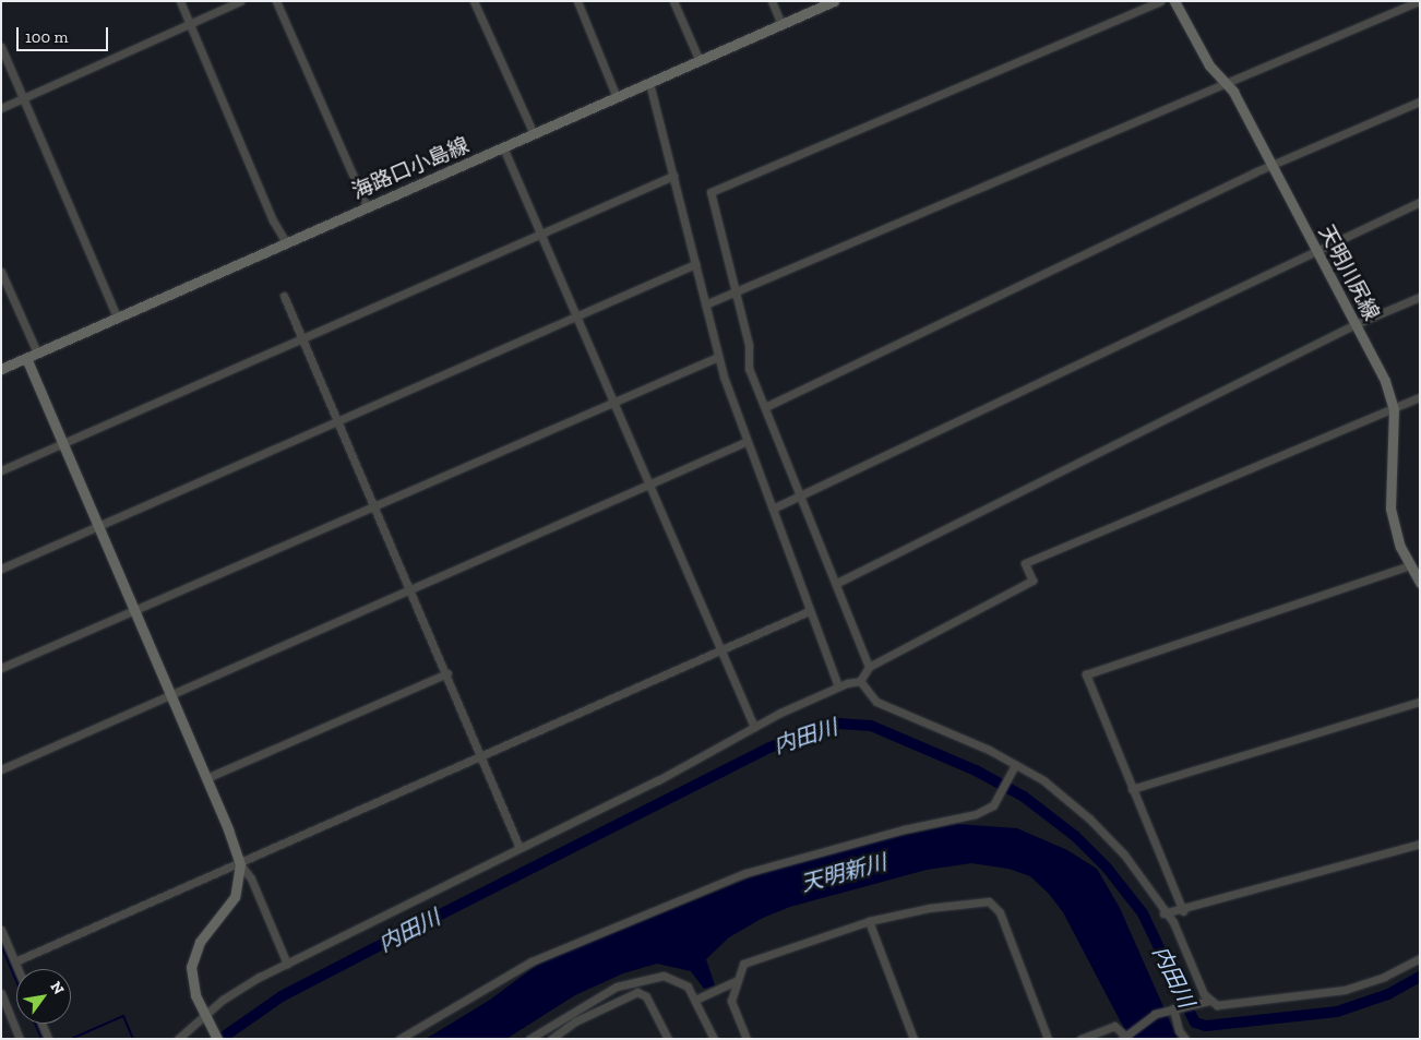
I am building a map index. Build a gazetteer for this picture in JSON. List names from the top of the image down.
{
  "streets": {
    "main road": ["海路口小島線", "天明川尻線"]
  },
  "water": ["内田川", "天明新川"],
  "scale_bar": "100 m",
  "north": "top right"
}
